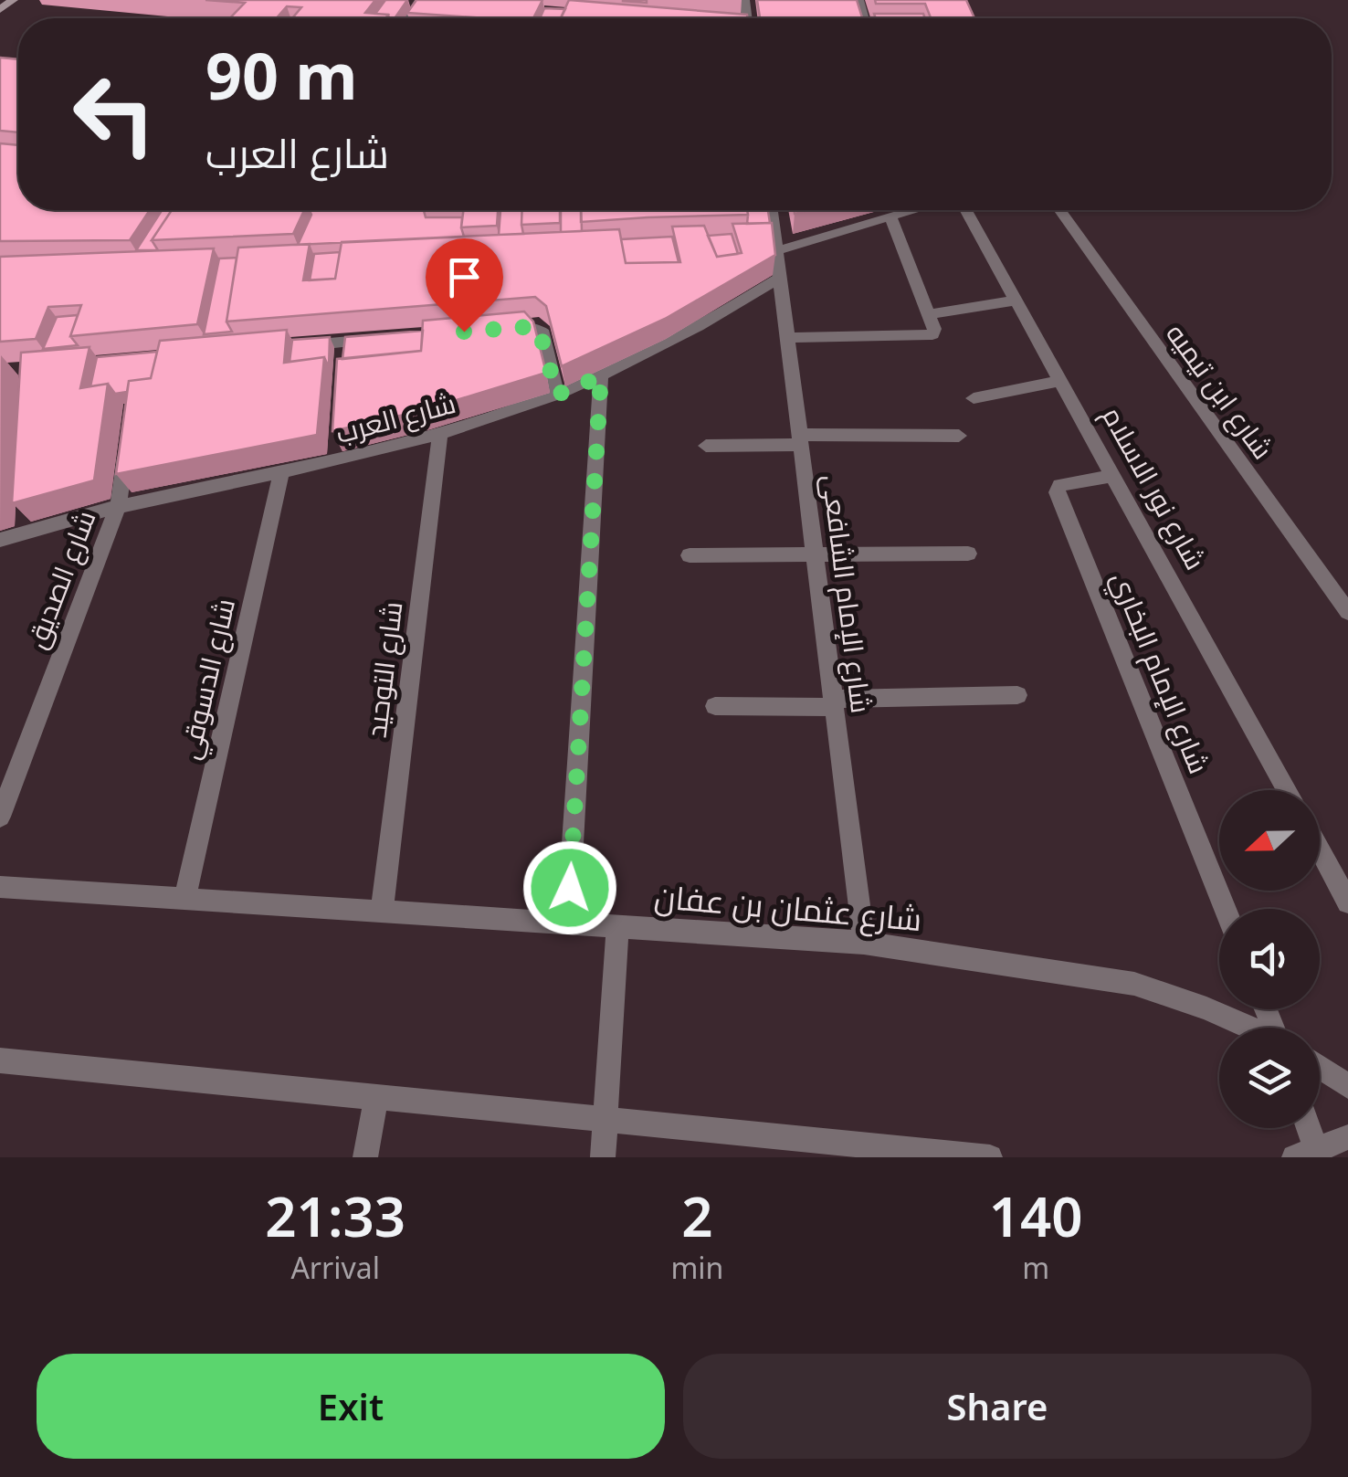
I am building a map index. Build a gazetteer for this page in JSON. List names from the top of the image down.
{
  "streets": {
    "street": [
      "شارع ابن تيميه",
      "شارع العرب",
      "شارع نور الاسلام",
      "شارع الصديق",
      "شارع الإمام الشافعى",
      "شارع التوحيد",
      "شارع الإمام البخاري",
      "شارع الدسوقي",
      "شارع عثمان بن عفان"
    ]
  },
  "crossings": [
    ["شارع العرب", "شارع الصديق"],
    ["شارع العرب", "شارع الإمام الشافعى"],
    ["شارع العرب", "شارع التوحيد"],
    ["شارع العرب", "شارع الدسوقي"],
    ["شارع نور الاسلام", "شارع الإمام البخاري"],
    ["شارع الإمام الشافعى", "شارع عثمان بن عفان"],
    ["شارع التوحيد", "شارع عثمان بن عفان"],
    ["شارع الدسوقي", "شارع عثمان بن عفان"]
  ],
  "north": "left",
  "page": {
    "turn": ["90 m", "شارع العرب"],
    "eta": [
      "21:33",
      "Arrival",
      "2",
      "min",
      "140",
      "m"
    ],
    "buttons": ["Exit", "Share"]
  }
}
